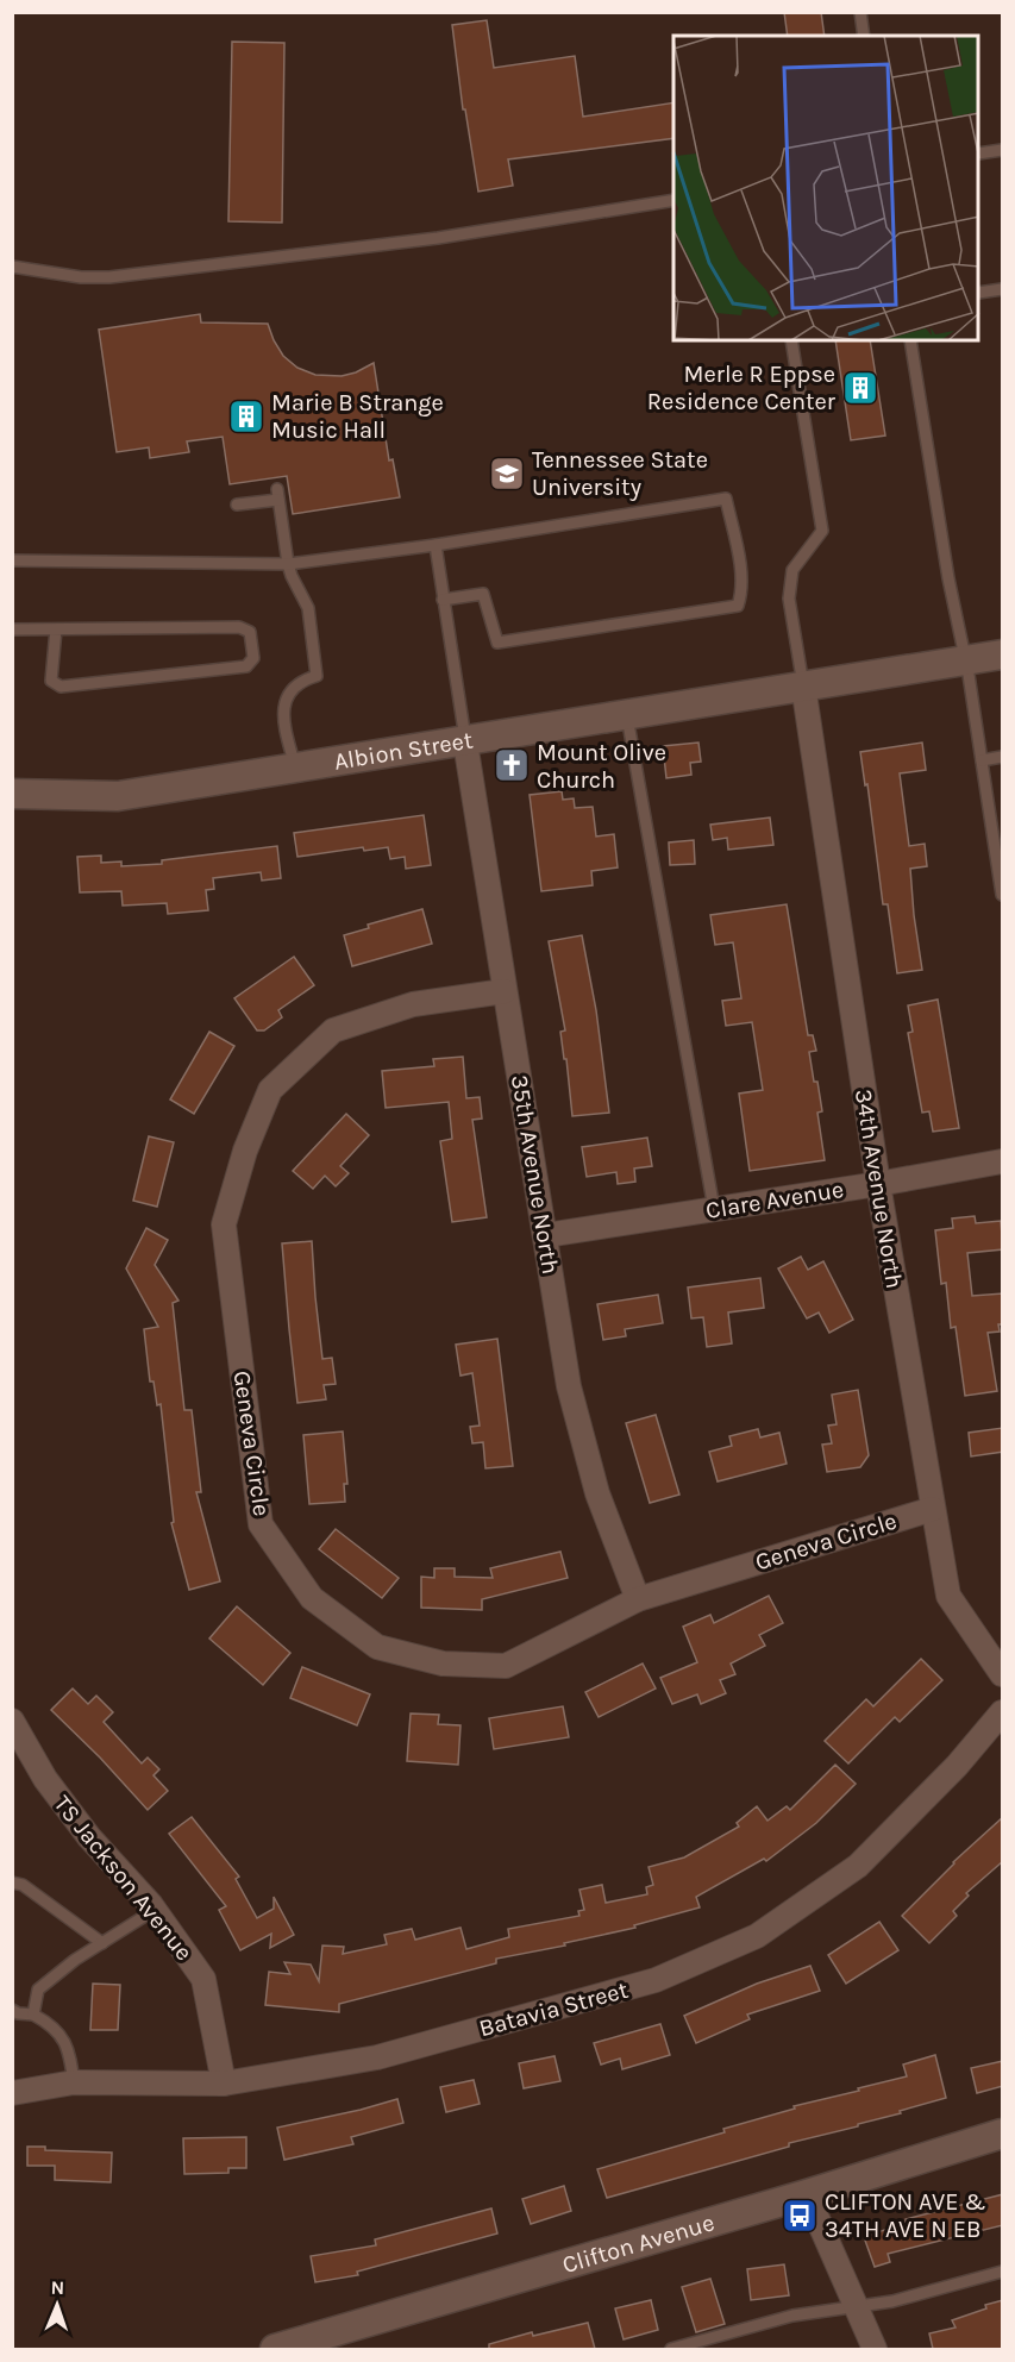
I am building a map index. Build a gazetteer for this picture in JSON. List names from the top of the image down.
{
  "streets": {
    "street": [
      "Albion Street",
      "35th Avenue North",
      "34th Avenue North",
      "Clare Avenue",
      "Geneva Circle",
      "TS Jackson Avenue",
      "Batavia Street",
      "Clifton Avenue"
    ]
  },
  "crossings": [
    ["Albion Street", "35th Avenue North"],
    ["Albion Street", "34th Avenue North"],
    ["35th Avenue North", "Clare Avenue"],
    ["35th Avenue North", "Geneva Circle"],
    ["34th Avenue North", "Clare Avenue"],
    ["34th Avenue North", "Geneva Circle"],
    ["TS Jackson Avenue", "Batavia Street"]
  ],
  "places": {
    "building": ["Merle R Eppse Residence Center", "Marie B Strange Music Hall"],
    "school or university": ["Tennessee State University"],
    "church": ["Mount Olive Church"],
    "bus stop": ["CLIFTON AVE & 34TH AVE N EB"]
  },
  "north": "top"
}
